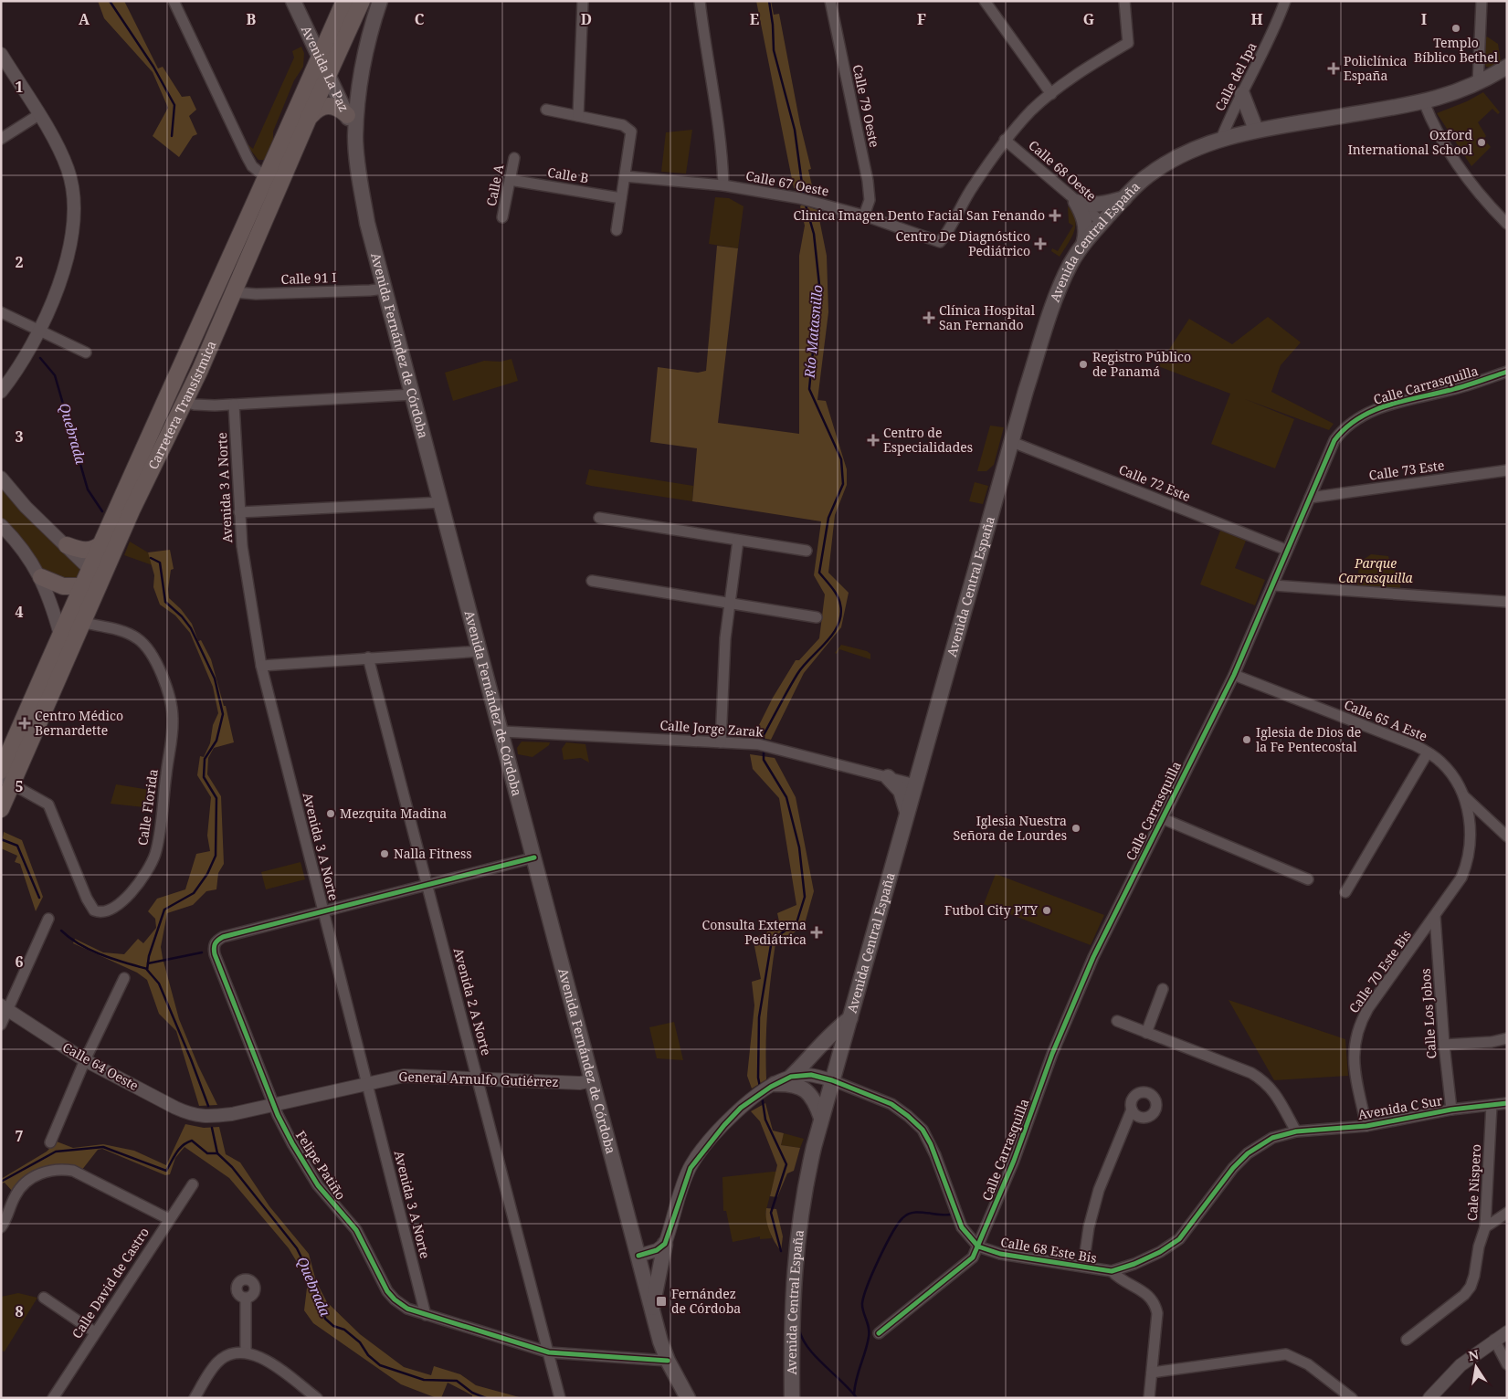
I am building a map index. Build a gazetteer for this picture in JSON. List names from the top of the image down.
{
  "streets": {
    "main road": [
      "Avenida La Paz",
      "Avenida Central España",
      "Avenida Fernández de Córdoba",
      "Carretera Transístmica"
    ],
    "street": [
      "Calle del Ipa",
      "Calle 79 Oeste",
      "Calle 68 Oeste",
      "Calle B",
      "Calle 67 Oeste",
      "Calle A",
      "Calle 91 I",
      "Calle Carrasquilla",
      "Calle 73 Este",
      "Calle 72 Este",
      "Avenida 3 A Norte",
      "Calle 65 A Este",
      "Calle Jorge Zarak",
      "Calle Florida",
      "Calle 70 Este Bis",
      "Avenida 2 A Norte",
      "Calle Los Jobos",
      "Calle 64 Oeste",
      "General Arnulfo Gutiérrez",
      "Avenida C Sur",
      "Felipe Patiño",
      "Cale Nispero",
      "Calle 68 Este Bis",
      "Calle David de Castro"
    ]
  },
  "crossings": [
    ["Avenida La Paz", "Avenida Fernández de Córdoba"],
    ["Avenida La Paz", "Carretera Transístmica"],
    ["Calle del Ipa", "Avenida Central España"],
    ["Calle 79 Oeste", "Calle 67 Oeste"],
    ["Calle 68 Oeste", "Calle 67 Oeste"],
    ["Calle 68 Oeste", "Avenida Central España"],
    ["Calle B", "Calle A"],
    ["Avenida Central España", "Calle 72 Este"],
    ["Avenida Central España", "Calle Jorge Zarak"],
    ["Calle 91 I", "Avenida Fernández de Córdoba"],
    ["Calle 91 I", "Carretera Transístmica"],
    ["Avenida Fernández de Córdoba", "Calle Jorge Zarak"],
    ["Avenida Fernández de Córdoba", "General Arnulfo Gutiérrez"],
    ["Avenida Fernández de Córdoba", "Felipe Patiño"],
    ["Calle Carrasquilla", "Calle 73 Este"],
    ["Calle Carrasquilla", "Calle 72 Este"],
    ["Calle Carrasquilla", "Calle 65 A Este"],
    ["Calle Carrasquilla", "Calle 68 Este Bis"],
    ["Carretera Transístmica", "Calle Florida"],
    ["Avenida 3 A Norte", "General Arnulfo Gutiérrez"],
    ["Avenida 3 A Norte", "Felipe Patiño"],
    ["Calle 65 A Este", "Calle 70 Este Bis"],
    ["Calle 65 A Este", "Calle Los Jobos"],
    ["Calle 70 Este Bis", "Calle Los Jobos"],
    ["Calle 70 Este Bis", "Avenida C Sur"],
    ["Avenida 2 A Norte", "General Arnulfo Gutiérrez"],
    ["Avenida 2 A Norte", "Felipe Patiño"],
    ["Calle Los Jobos", "Avenida C Sur"],
    ["Calle 64 Oeste", "General Arnulfo Gutiérrez"],
    ["General Arnulfo Gutiérrez", "Felipe Patiño"],
    ["Avenida C Sur", "Cale Nispero"],
    ["Avenida C Sur", "Calle 68 Este Bis"]
  ],
  "water": ["Río Matasnillo", "Quebrada"],
  "parks": ["Parque Carrasquilla"],
  "places": {
    "other": [
      "Templo Bíblico Bethel",
      "Oxford International School",
      "Registro Público de Panamá",
      "Iglesia de Dios de la Fe Pentecostal",
      "Mezquita Madina",
      "Iglesia Nuestra Señora de Lourdes",
      "Nalla Fitness",
      "Futbol City PTY"
    ],
    "health": [
      "Policlínica España",
      "Clinica Imagen Dento Facial San Fenando",
      "Centro De Diagnóstico Pediátrico",
      "Clínica Hospital San Fernando",
      "Centro de Especialidades",
      "Centro Médico Bernardette",
      "Consulta Externa Pediátrica"
    ],
    "transit": ["Fernández de Córdoba"]
  },
  "north": "top",
  "grid": {
    "columns": [
      "A",
      "B",
      "C",
      "D",
      "E",
      "F",
      "G",
      "H",
      "I"
    ],
    "rows": [
      "1",
      "2",
      "3",
      "4",
      "5",
      "6",
      "7",
      "8"
    ]
  }
}
